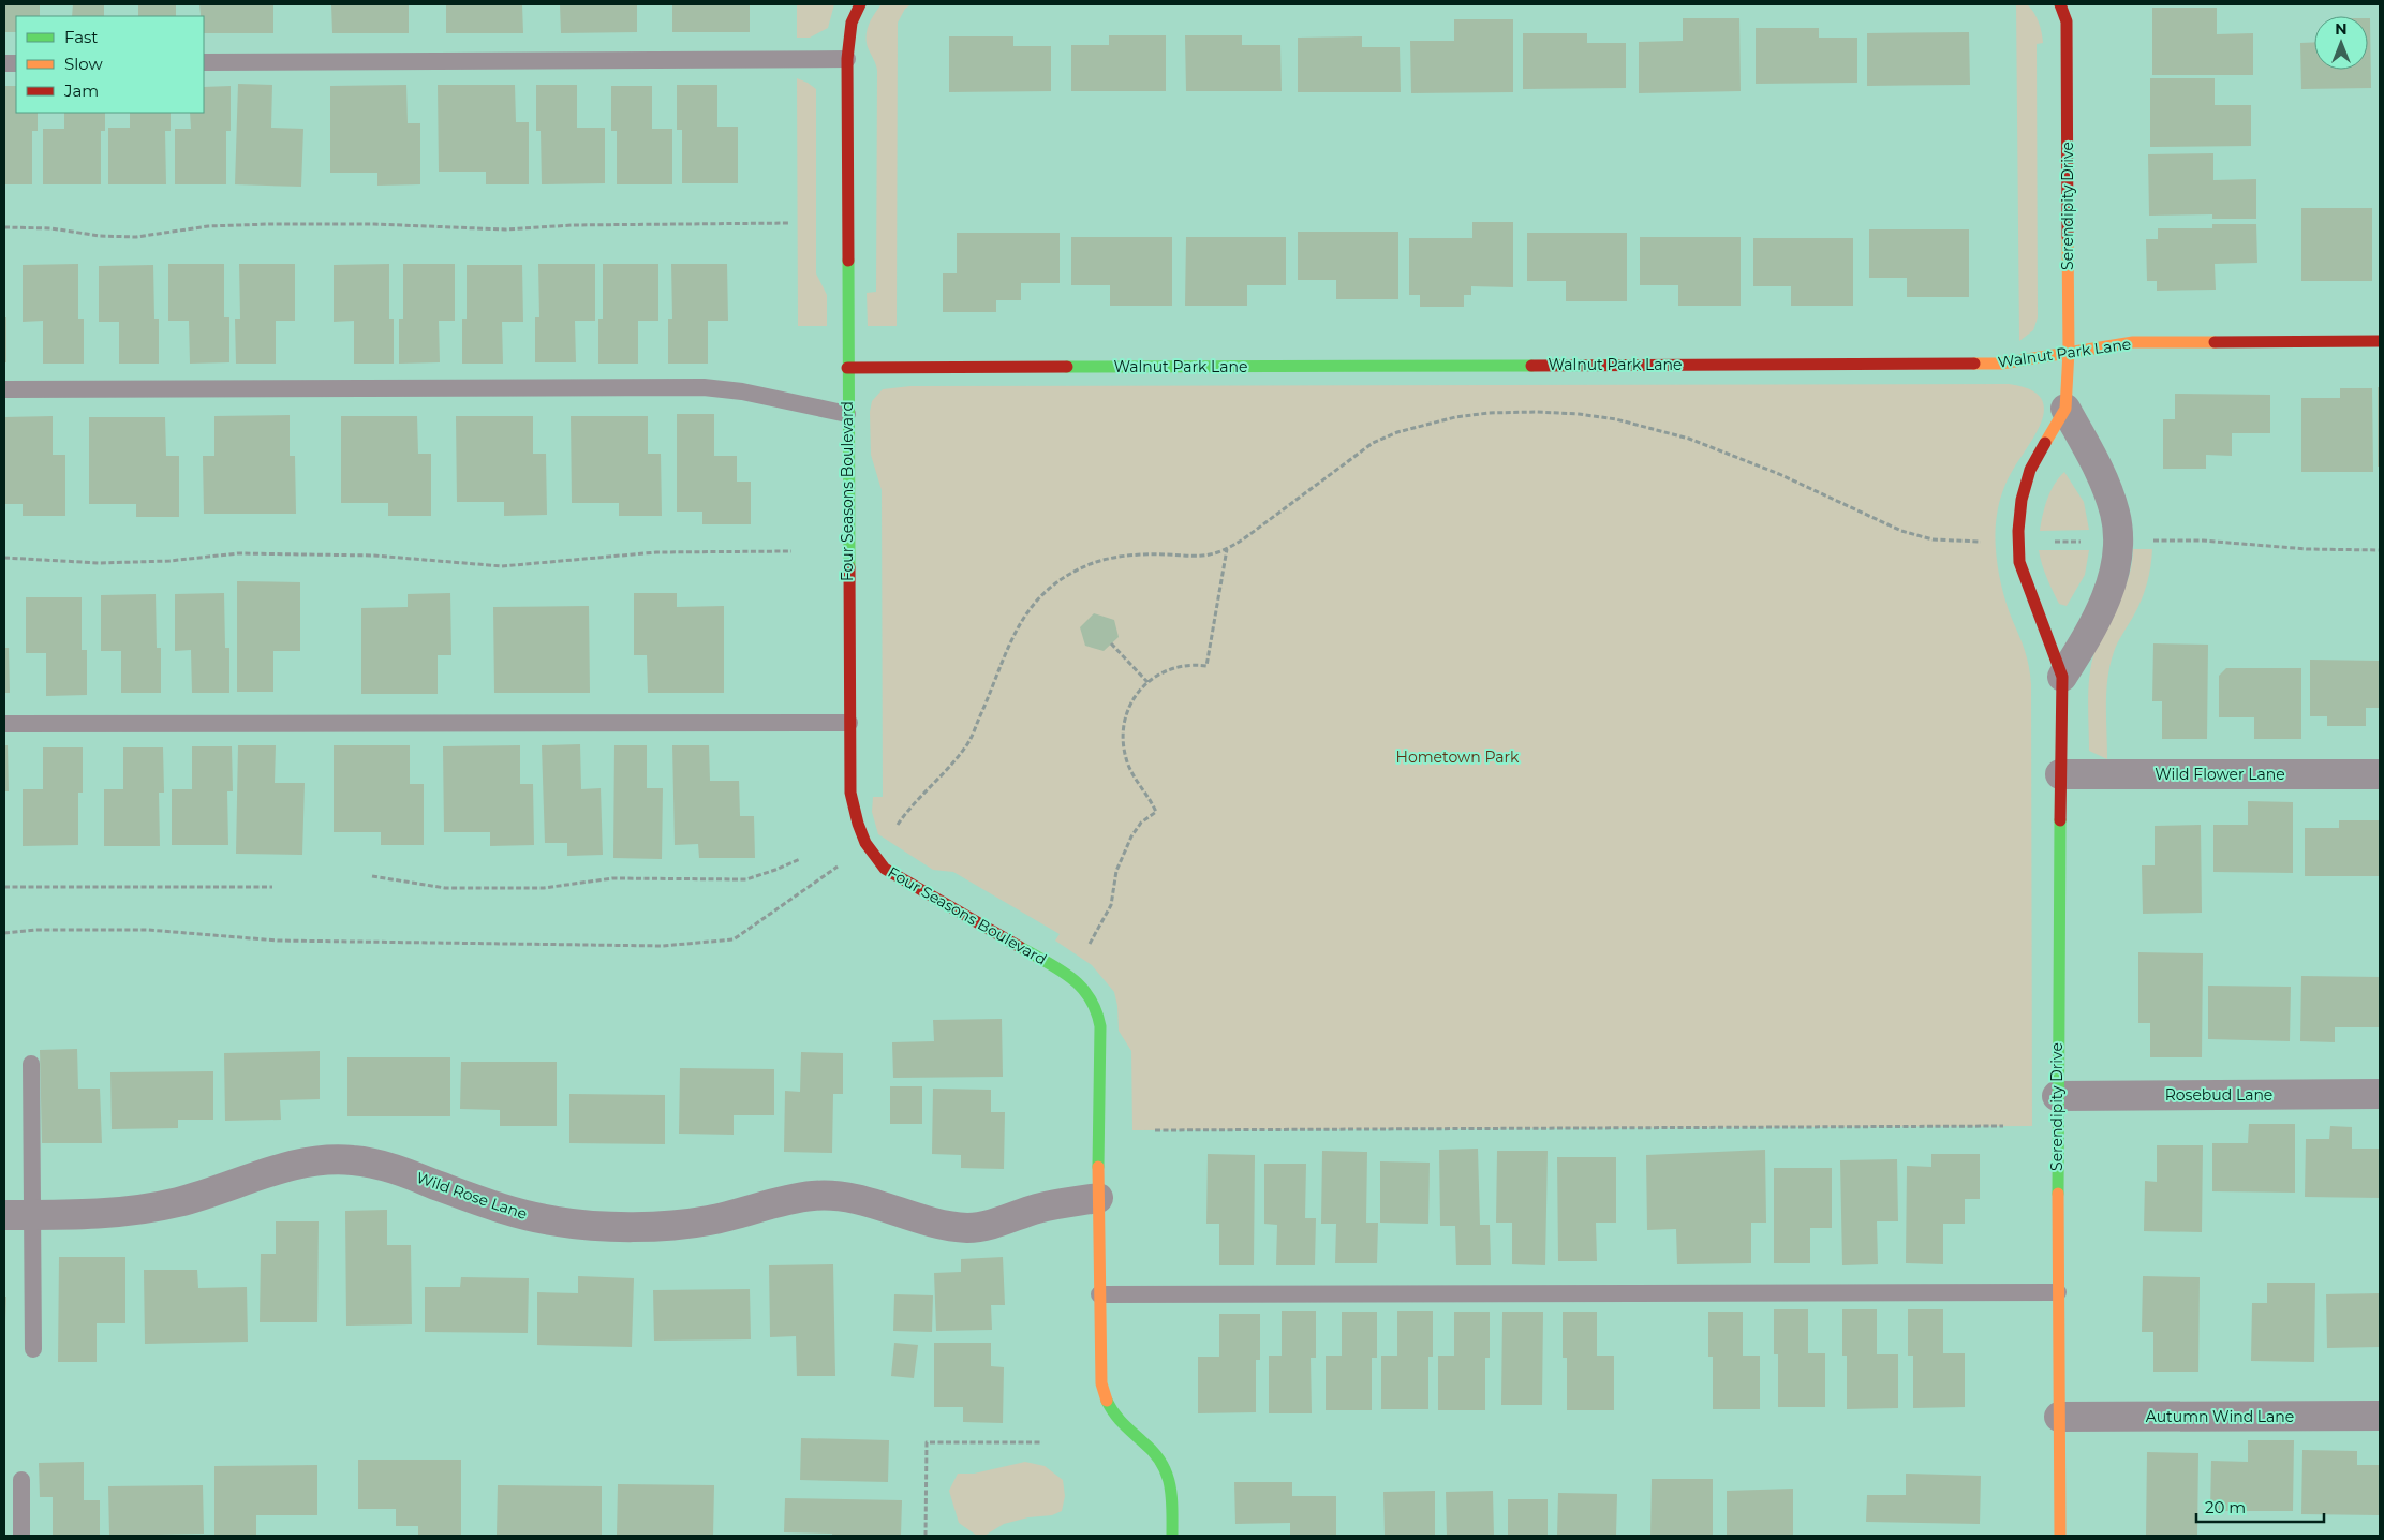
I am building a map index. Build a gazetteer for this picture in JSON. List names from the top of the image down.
{
  "streets": {
    "street": [
      "Serendipity Drive",
      "Walnut Park Lane",
      "Four Seasons Boulevard",
      "Wild Flower Lane",
      "Rosebud Lane",
      "Wild Rose Lane",
      "Autumn Wind Lane"
    ]
  },
  "crossings": [
    ["Serendipity Drive", "Walnut Park Lane"],
    ["Serendipity Drive", "Wild Flower Lane"],
    ["Serendipity Drive", "Rosebud Lane"],
    ["Serendipity Drive", "Autumn Wind Lane"],
    ["Walnut Park Lane", "Four Seasons Boulevard"],
    ["Four Seasons Boulevard", "Wild Rose Lane"]
  ],
  "parks": ["Hometown Park"],
  "legend": ["Fast", "Slow", "Jam"],
  "scale_bar": "20 m",
  "north": "top"
}
